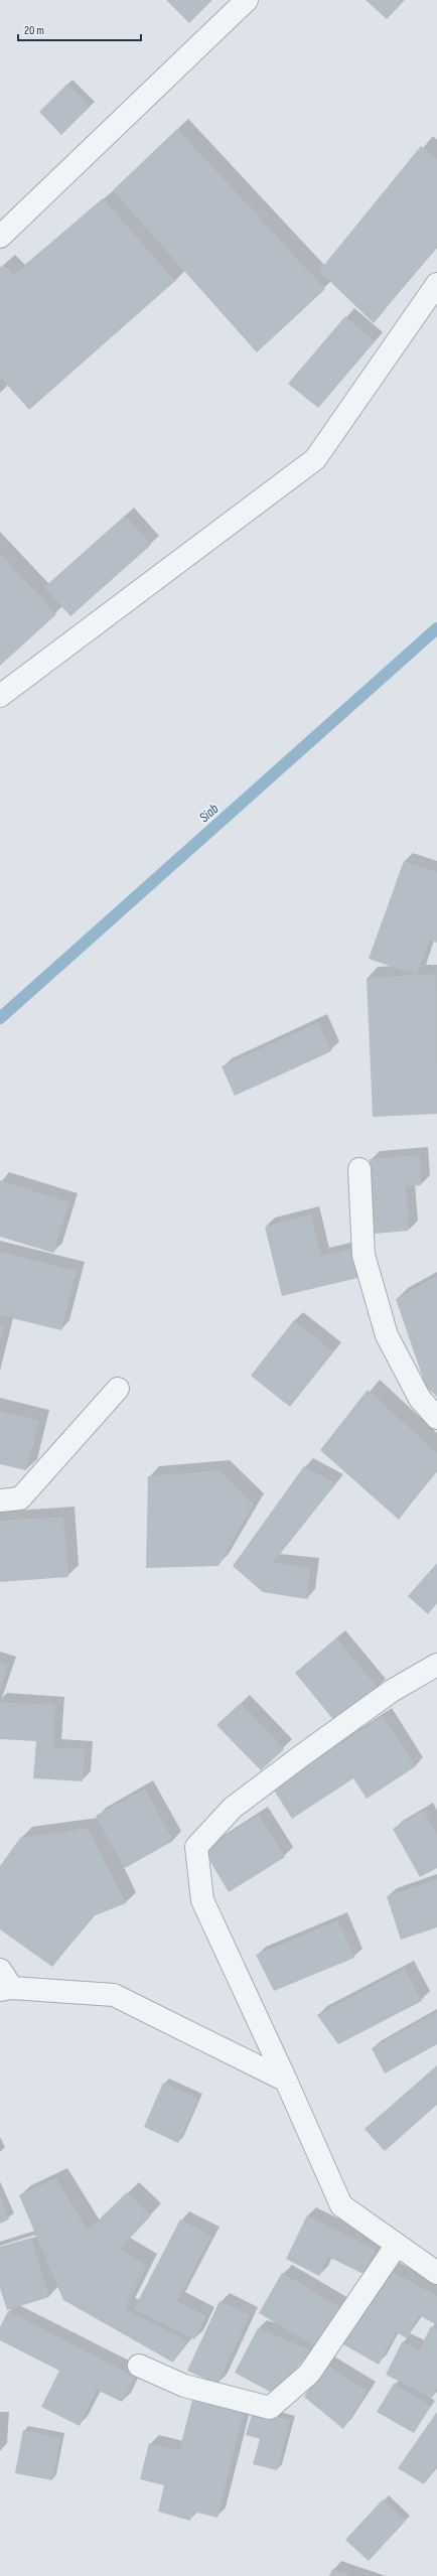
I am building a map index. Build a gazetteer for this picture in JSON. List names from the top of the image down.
{
  "water": ["Siab"],
  "scale_bar": "20 m"
}
